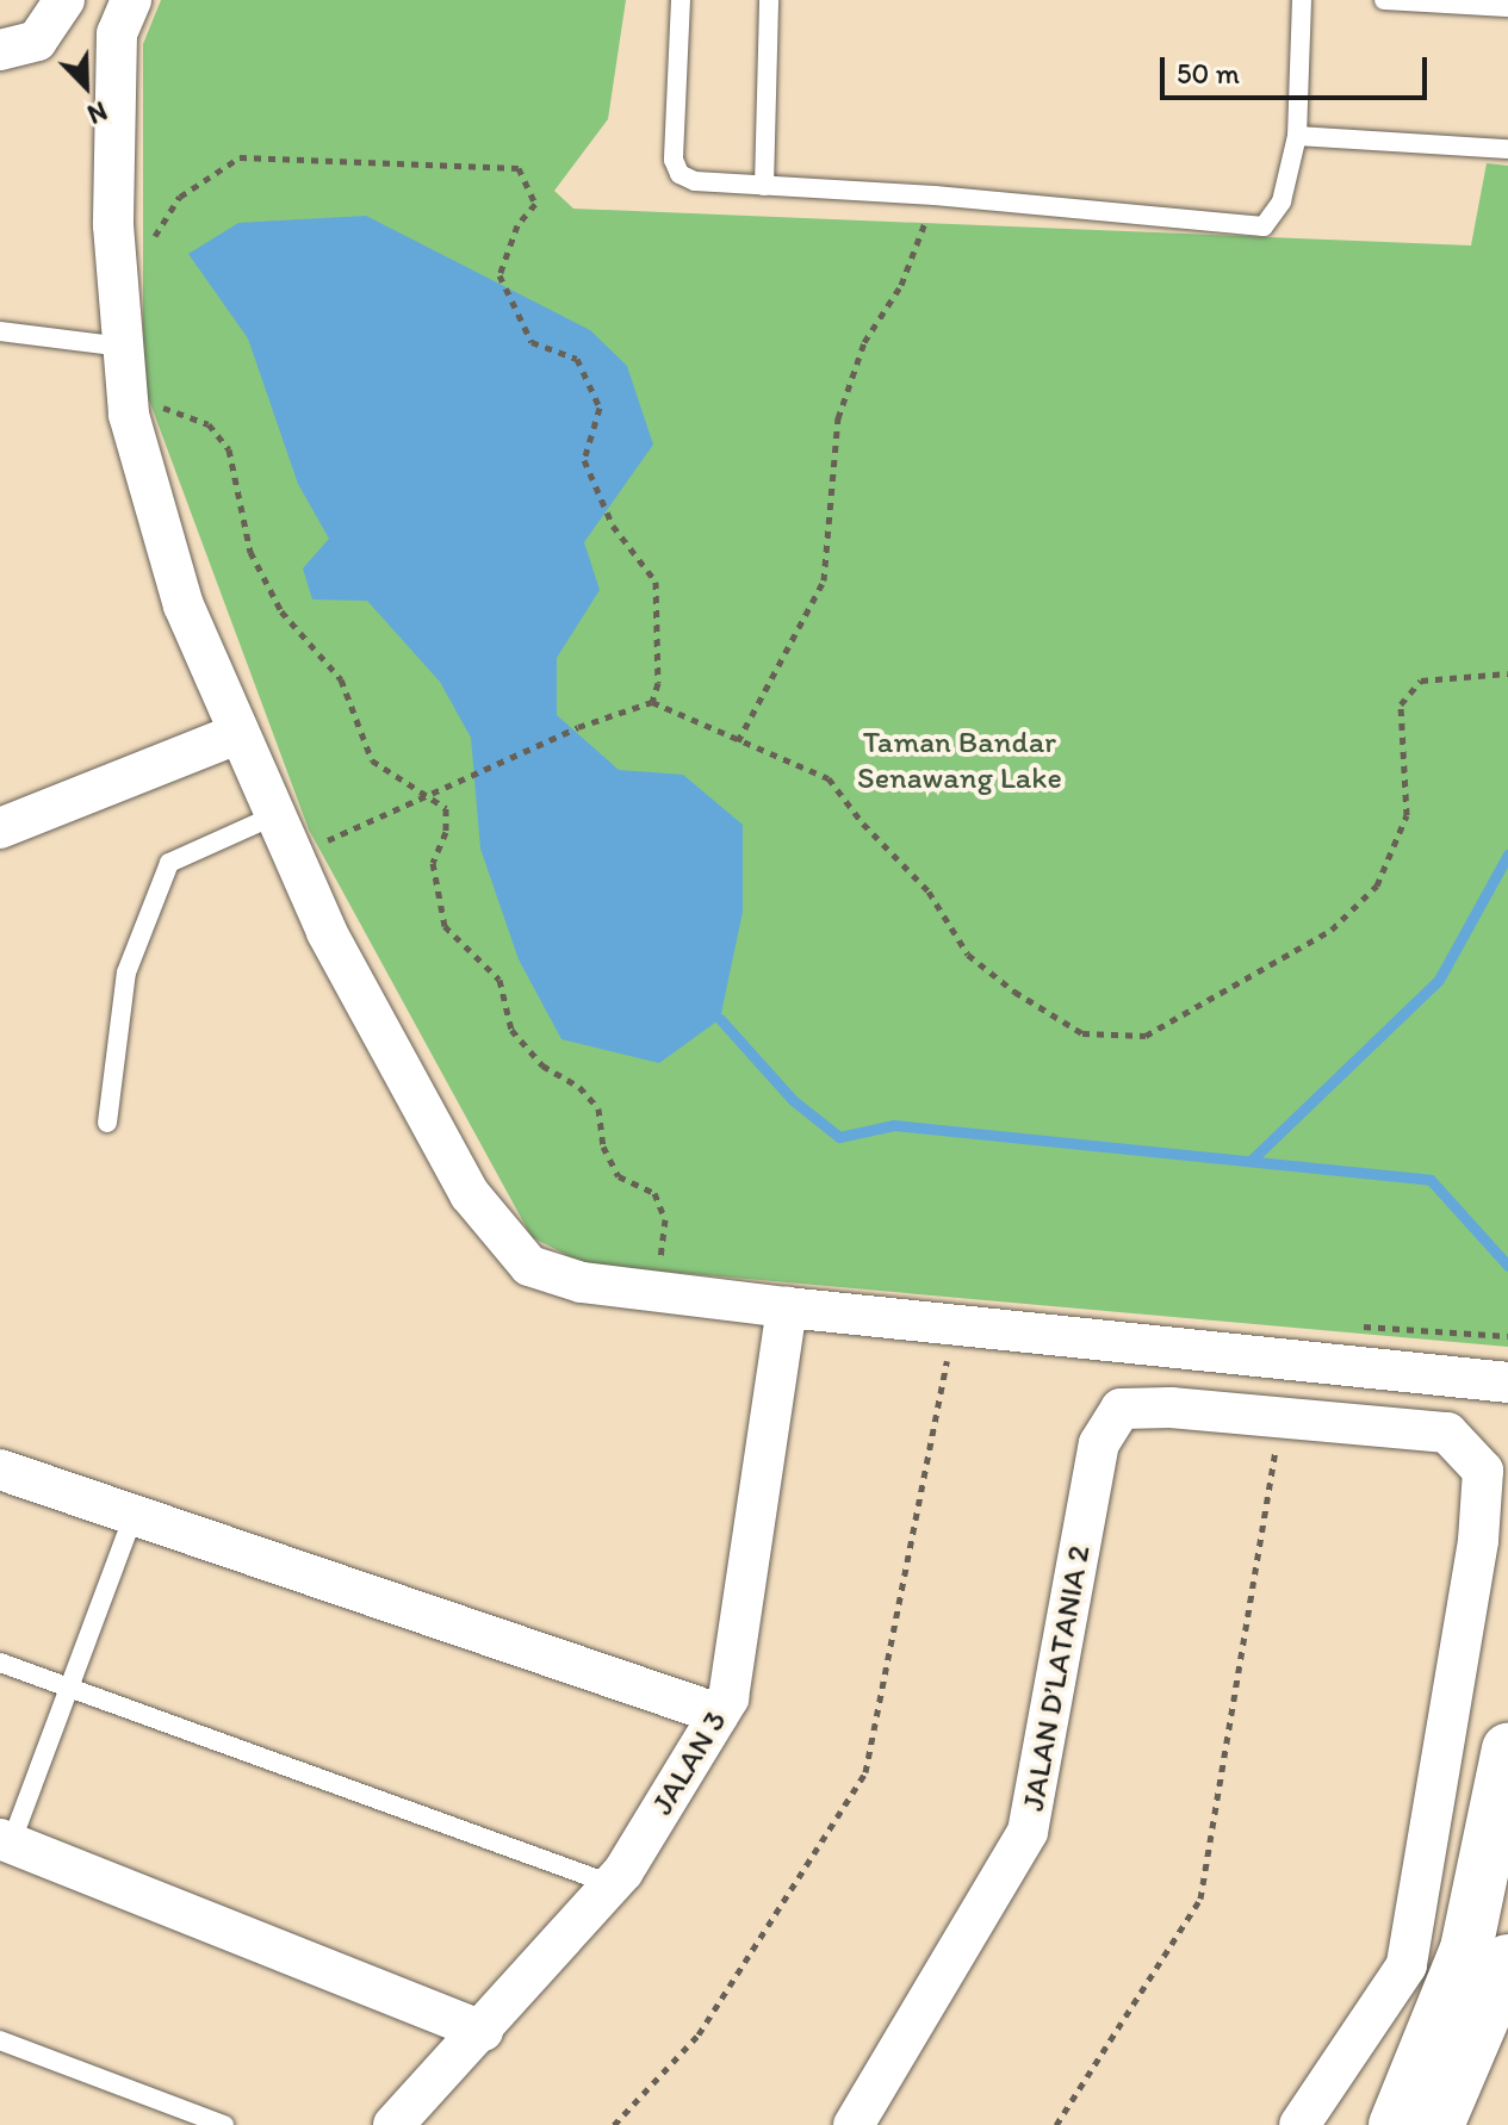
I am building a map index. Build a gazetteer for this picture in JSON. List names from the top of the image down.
{
  "streets": {
    "street": ["JALAN D’LATANIA 2", "JALAN 3"]
  },
  "parks": ["Taman Bandar Senawang Lake"],
  "scale_bar": "50 m",
  "north": "bottom right"
}
